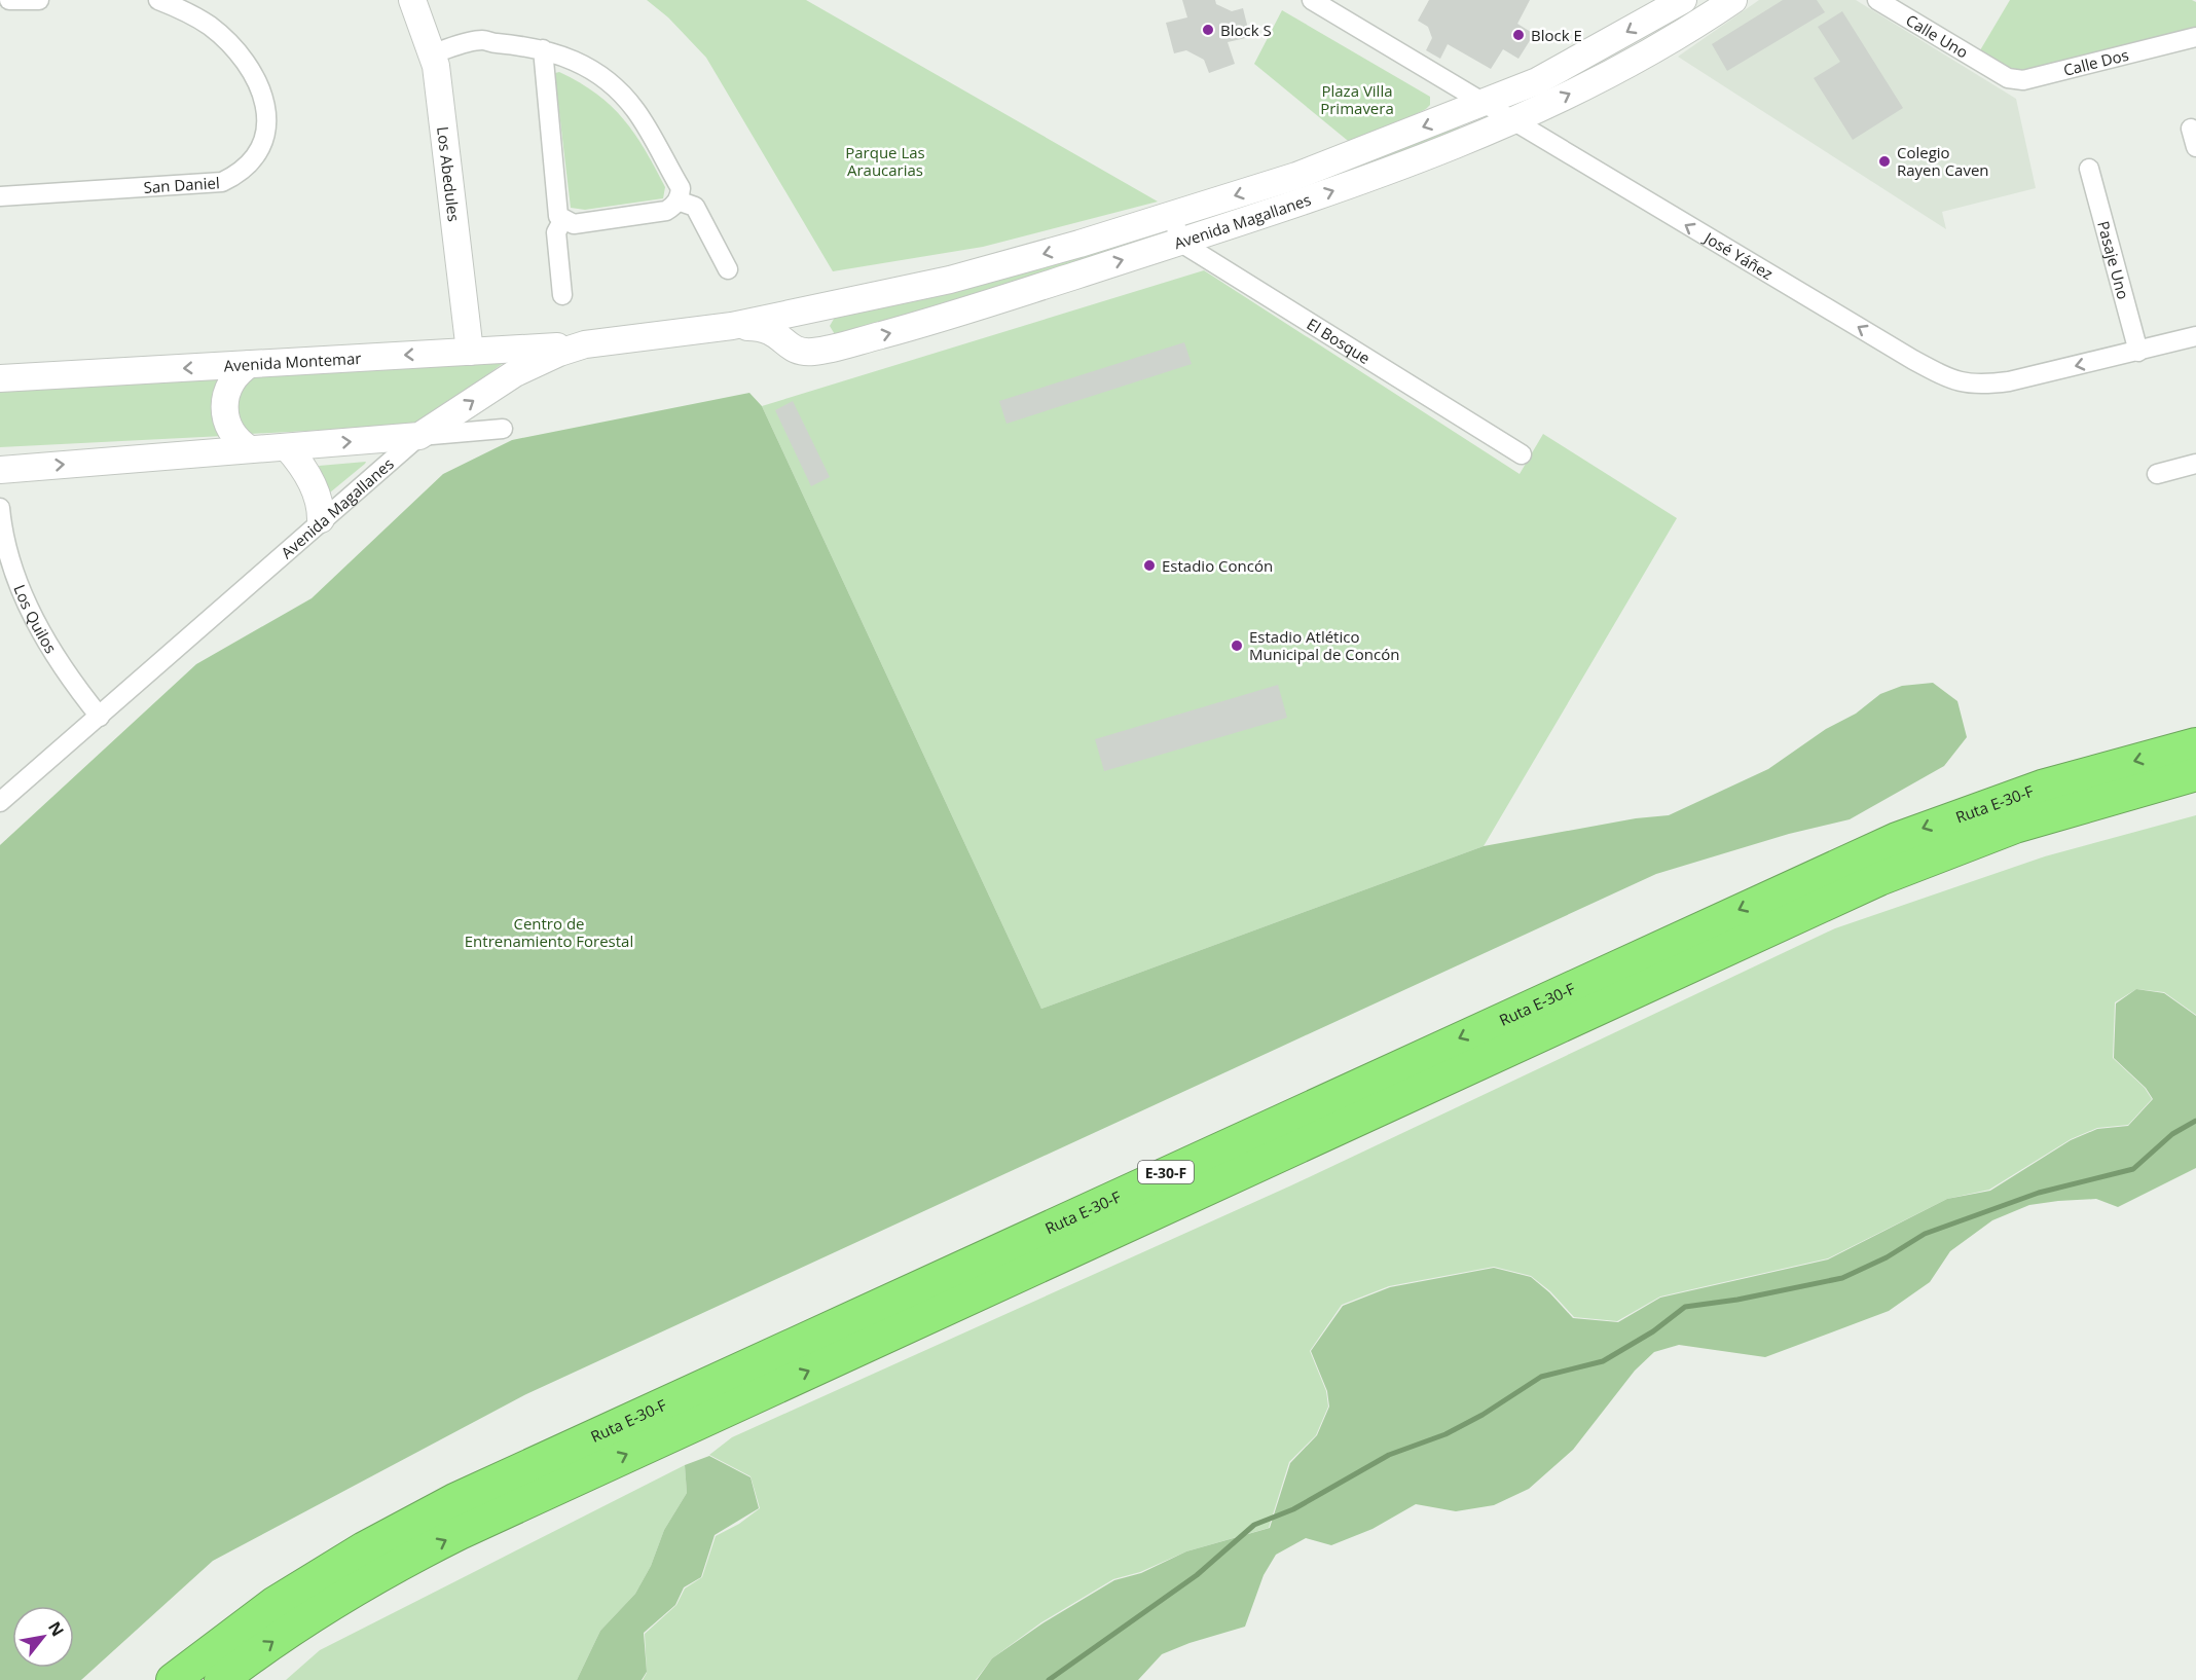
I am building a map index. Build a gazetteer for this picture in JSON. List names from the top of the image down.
{
  "streets": {
    "highway": ["Ruta E-30-F", "E-30-F"],
    "main road": ["Los Abedules", "Avenida Magallanes", "Avenida Montemar"],
    "street": [
      "Calle Uno",
      "Calle Dos",
      "San Daniel",
      "José Yáñez",
      "Pasaje Uno",
      "El Bosque",
      "Los Quilos"
    ]
  },
  "crossings": [
    ["Calle Uno", "Calle Dos"],
    ["Los Abedules", "Avenida Montemar"],
    ["Avenida Magallanes", "José Yáñez"],
    ["Avenida Magallanes", "El Bosque"],
    ["Avenida Magallanes", "Avenida Montemar"],
    ["Avenida Magallanes", "Los Quilos"],
    ["José Yáñez", "Pasaje Uno"]
  ],
  "one_way": ["José Yáñez"],
  "parks": ["Plaza Villa Primavera", "Parque Las Araucarias", "Centro de Entrenamiento Forestal"],
  "places": [
    "Block S",
    "Block E",
    "Colegio Rayen Caven",
    "Estadio Concón",
    "Estadio Atlético Municipal de Concón"
  ],
  "north": "top right"
}
